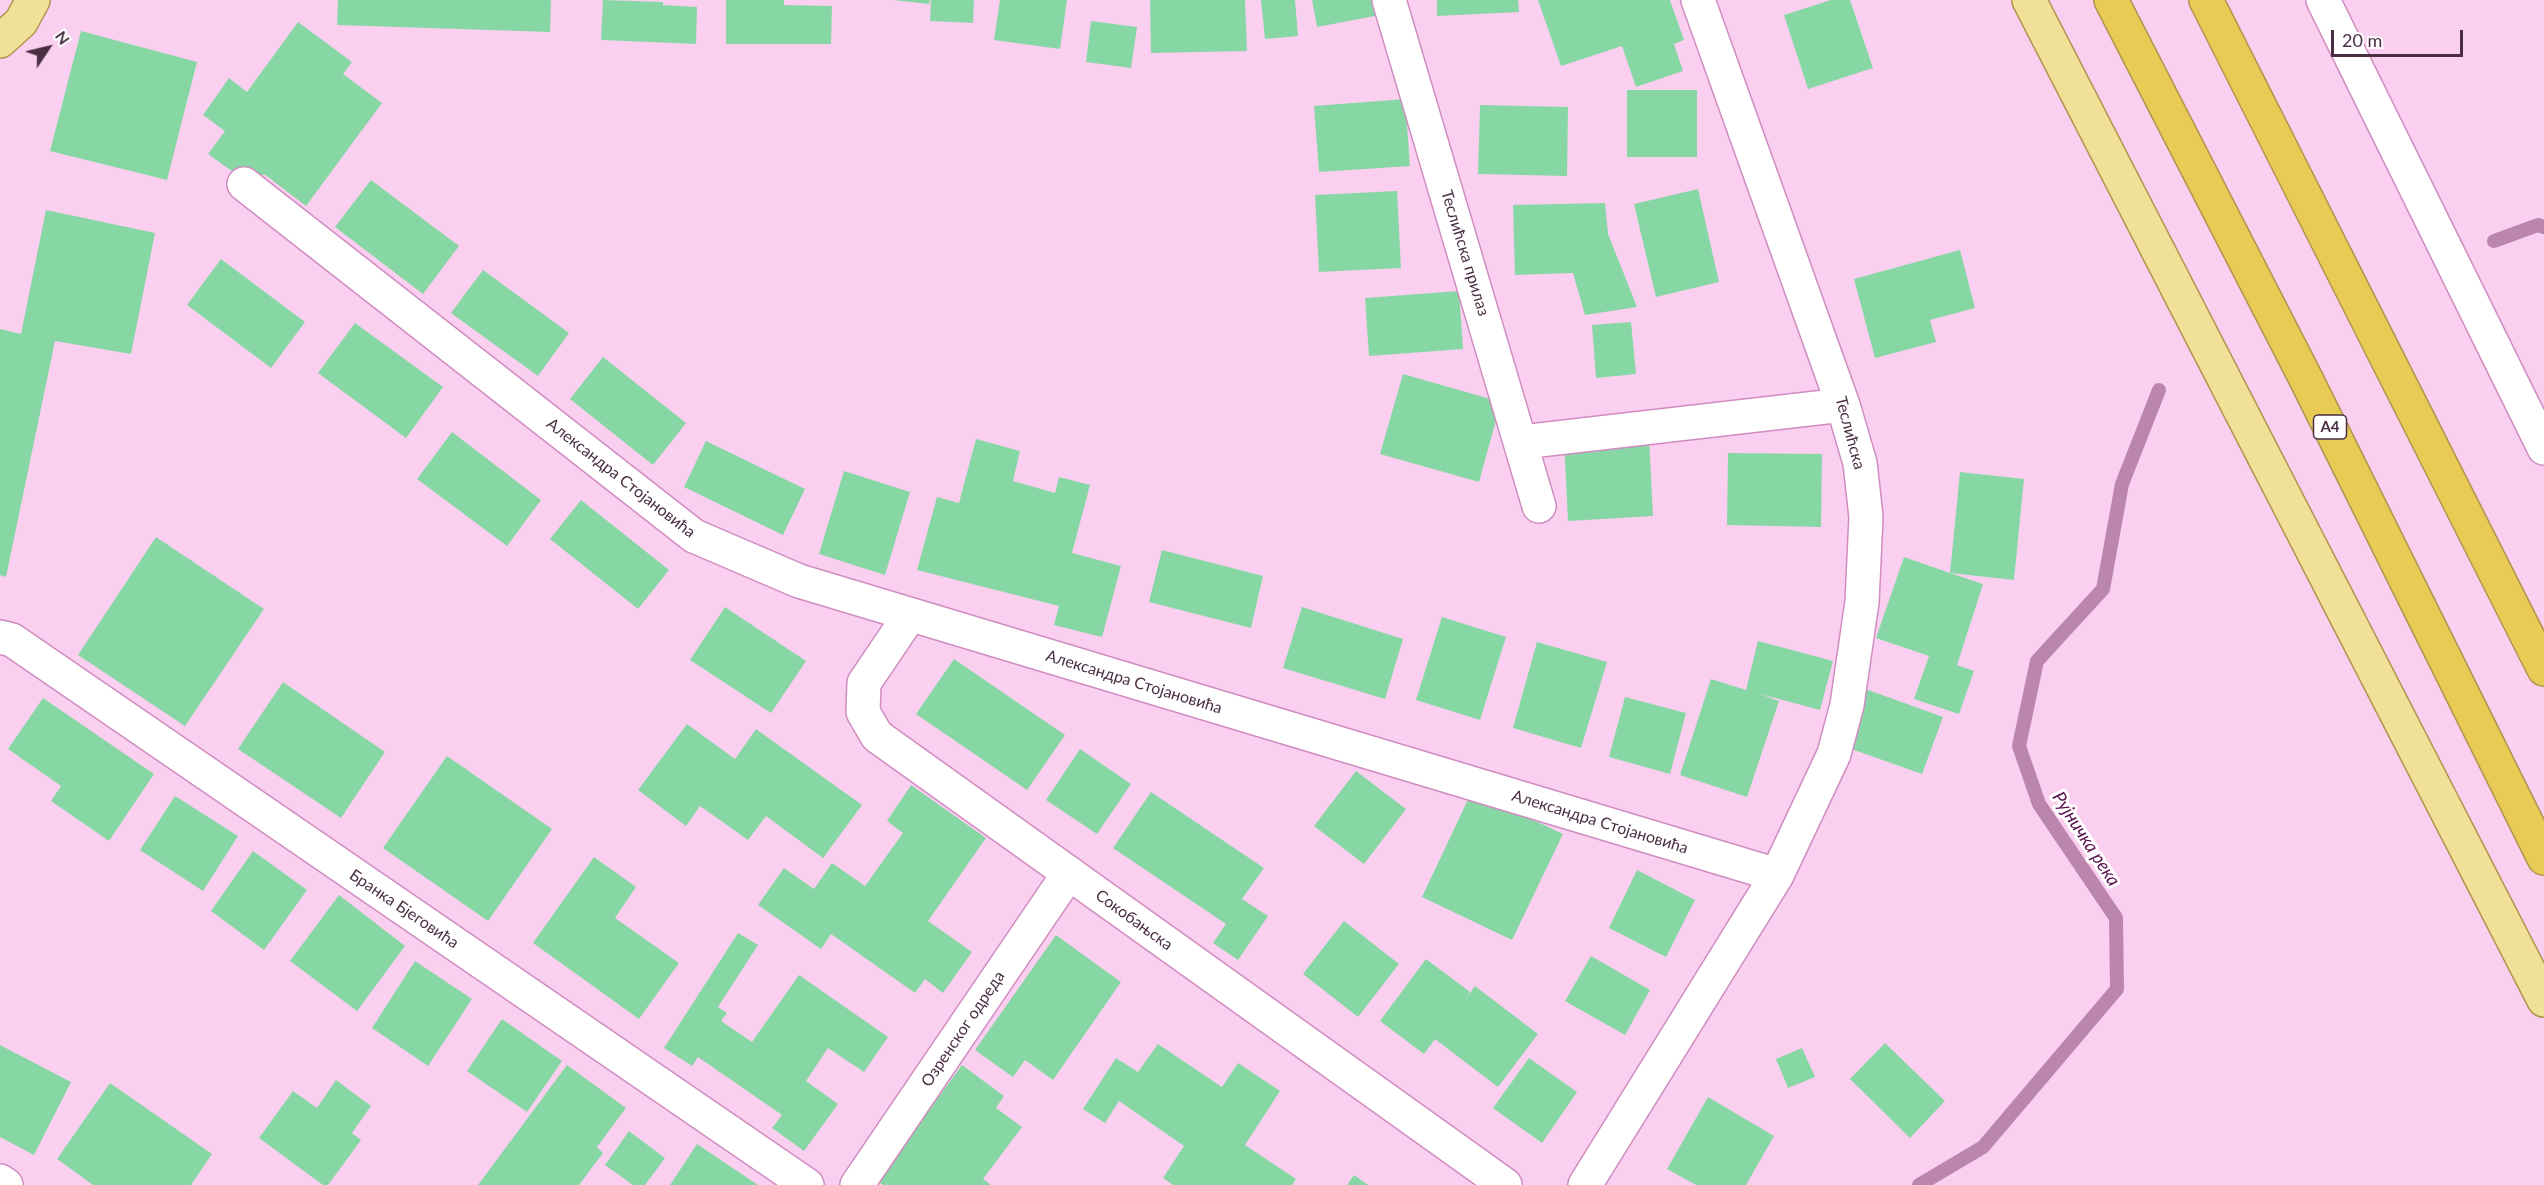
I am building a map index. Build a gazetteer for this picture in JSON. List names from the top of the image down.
{
  "streets": {
    "highway": ["A4"],
    "street": [
      "Теслићска прилаз",
      "Теслићска",
      "Александра Стојановића",
      "Бранка Бјеговића",
      "Сокобањска",
      "Озренског одреда"
    ]
  },
  "crossings": [
    ["Теслићска", "Александра Стојановића"],
    ["Александра Стојановића", "Сокобањска"],
    ["Сокобањска", "Озренског одреда"]
  ],
  "water": ["Рујничка река"],
  "scale_bar": "20 m",
  "north": "top right"
}
